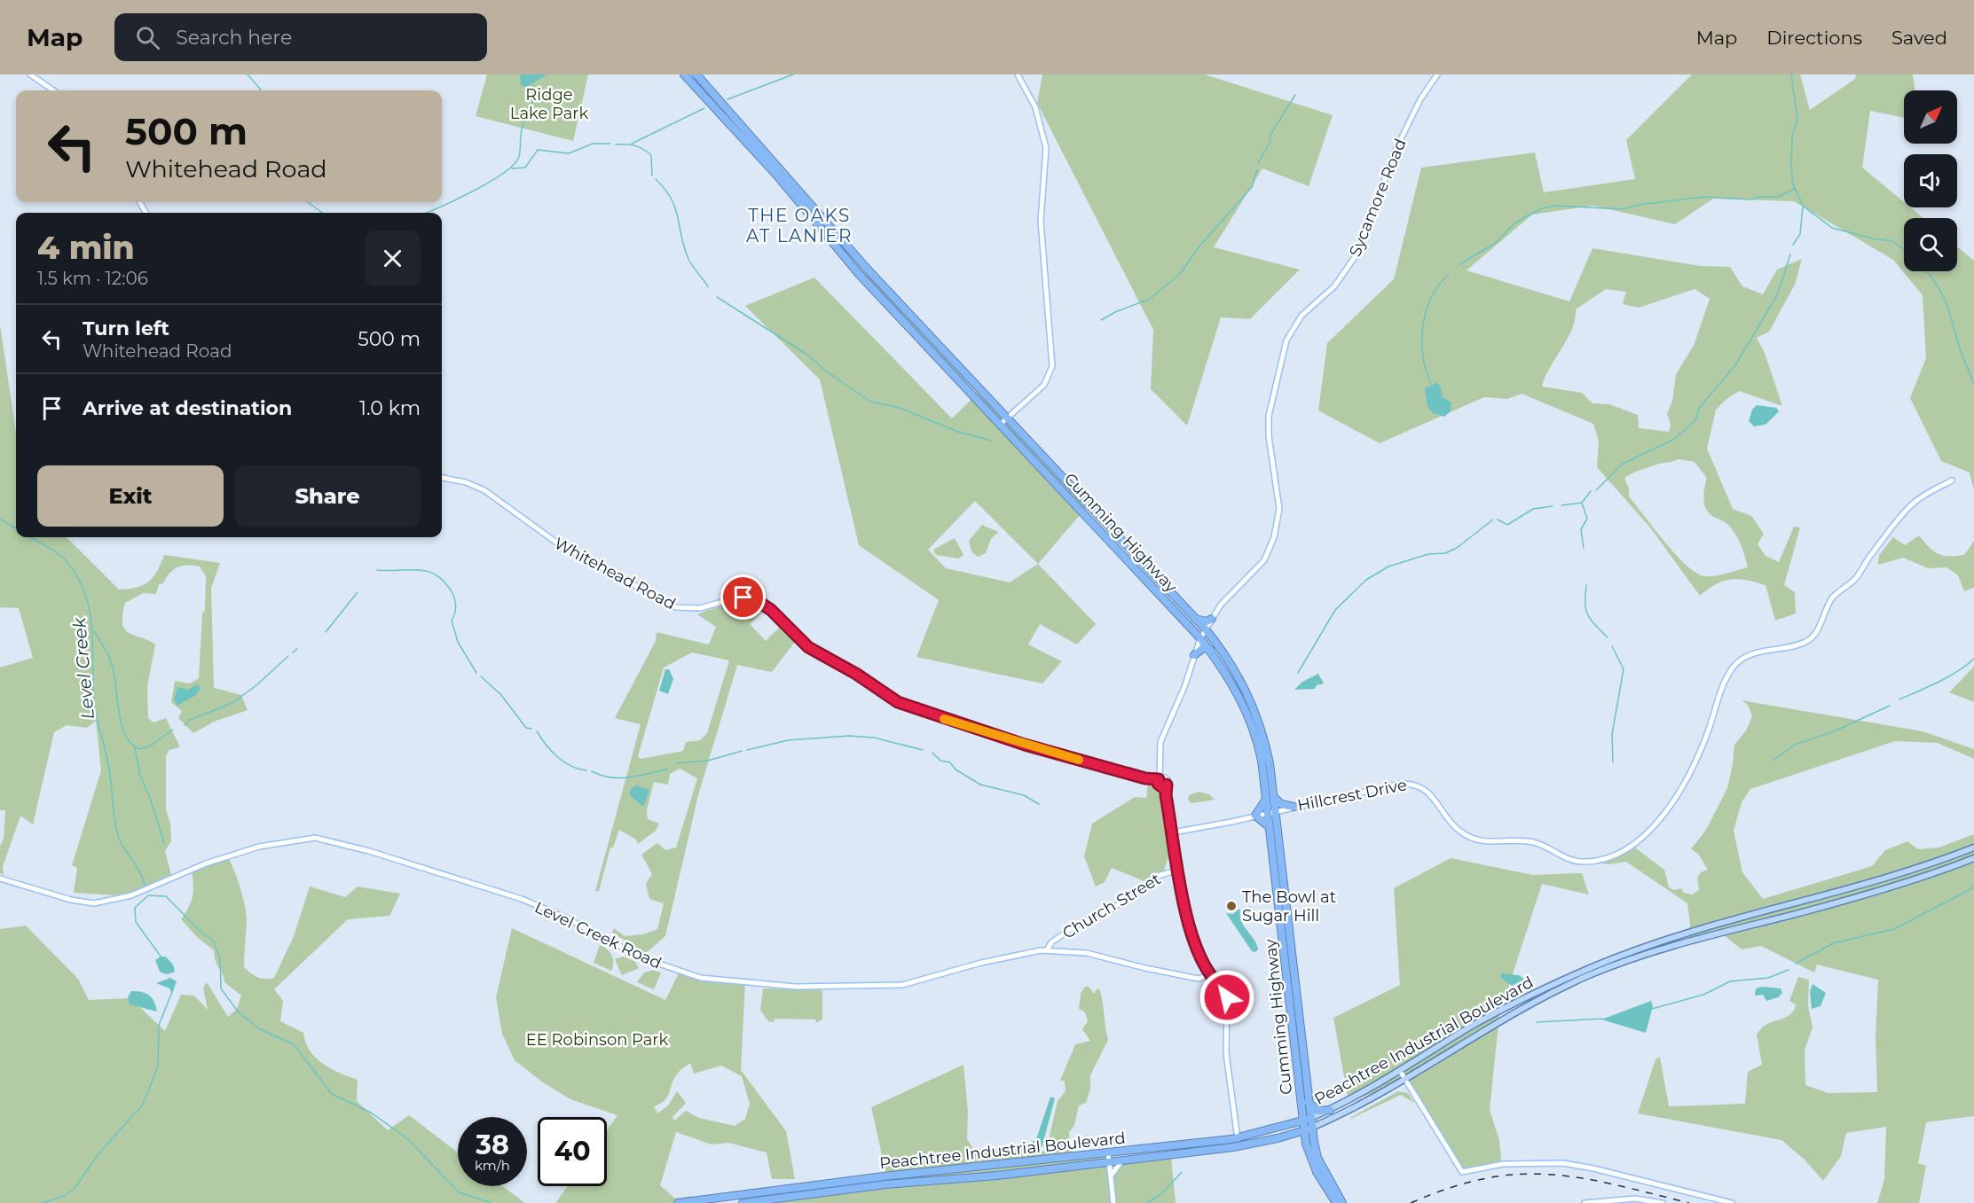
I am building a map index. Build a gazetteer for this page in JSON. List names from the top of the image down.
{
  "streets": {
    "highway": ["Cumming Highway", "Peachtree Industrial Boulevard"],
    "street": [
      "Sycamore Road",
      "Whitehead Road",
      "Hillcrest Drive",
      "Church Street",
      "Level Creek Road"
    ]
  },
  "crossings": [
    ["Sycamore Road", "Cumming Highway"],
    ["Sycamore Road", "Whitehead Road"],
    ["Cumming Highway", "Hillcrest Drive"],
    ["Cumming Highway", "Peachtree Industrial Boulevard"],
    ["Church Street", "Level Creek Road"]
  ],
  "districts": ["THE OAKS AT LANIER"],
  "water": ["Level Creek"],
  "parks": ["Ridge Lake Park", "EE Robinson Park"],
  "places": ["The Bowl at Sugar Hill"],
  "north": "top right",
  "page": {
    "header": "Map",
    "search": "Search here",
    "nav": ["Map", "Directions", "Saved"],
    "turn": ["500 m", "Whitehead Road"],
    "heading": ["4 min", "1.5 km · 12:06"],
    "list": [
      {
        "name": "Turn left",
        "note": "Whitehead Road",
        "value": "500 m"
      },
      {
        "name": "Arrive at destination",
        "value": "1.0 km"
      }
    ],
    "buttons": ["Exit", "Share"],
    "speed": "38 km/h",
    "limit": "40"
  }
}
